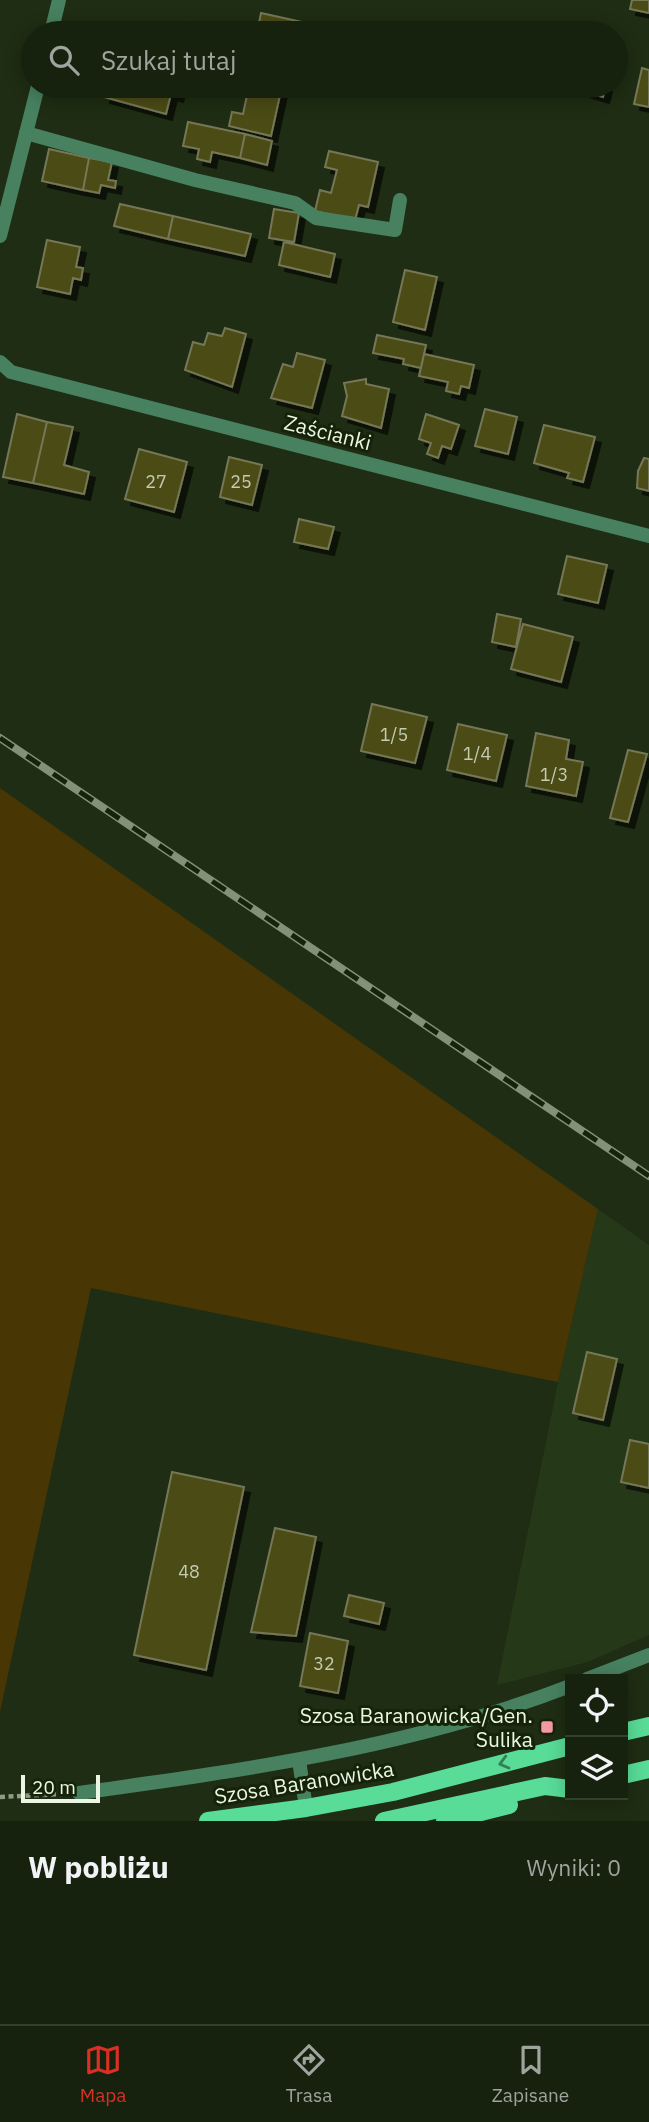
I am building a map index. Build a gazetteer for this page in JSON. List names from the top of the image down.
{
  "streets": {
    "main road": ["Szosa Baranowicka"],
    "street": ["Zaścianki"]
  },
  "places": {
    "transit": ["Szosa Baranowicka/Gen. Sulika"]
  },
  "house_numbers": [
    "27",
    "25",
    "1/5",
    "1/4",
    "1/3",
    "48",
    "32"
  ],
  "scale_bar": "20 m",
  "page": {
    "search": "Szukaj tutaj",
    "scale": "20 m",
    "heading": ["W pobliżu", "Wyniki: 0"],
    "nav": ["Mapa", "Trasa", "Zapisane"]
  }
}
